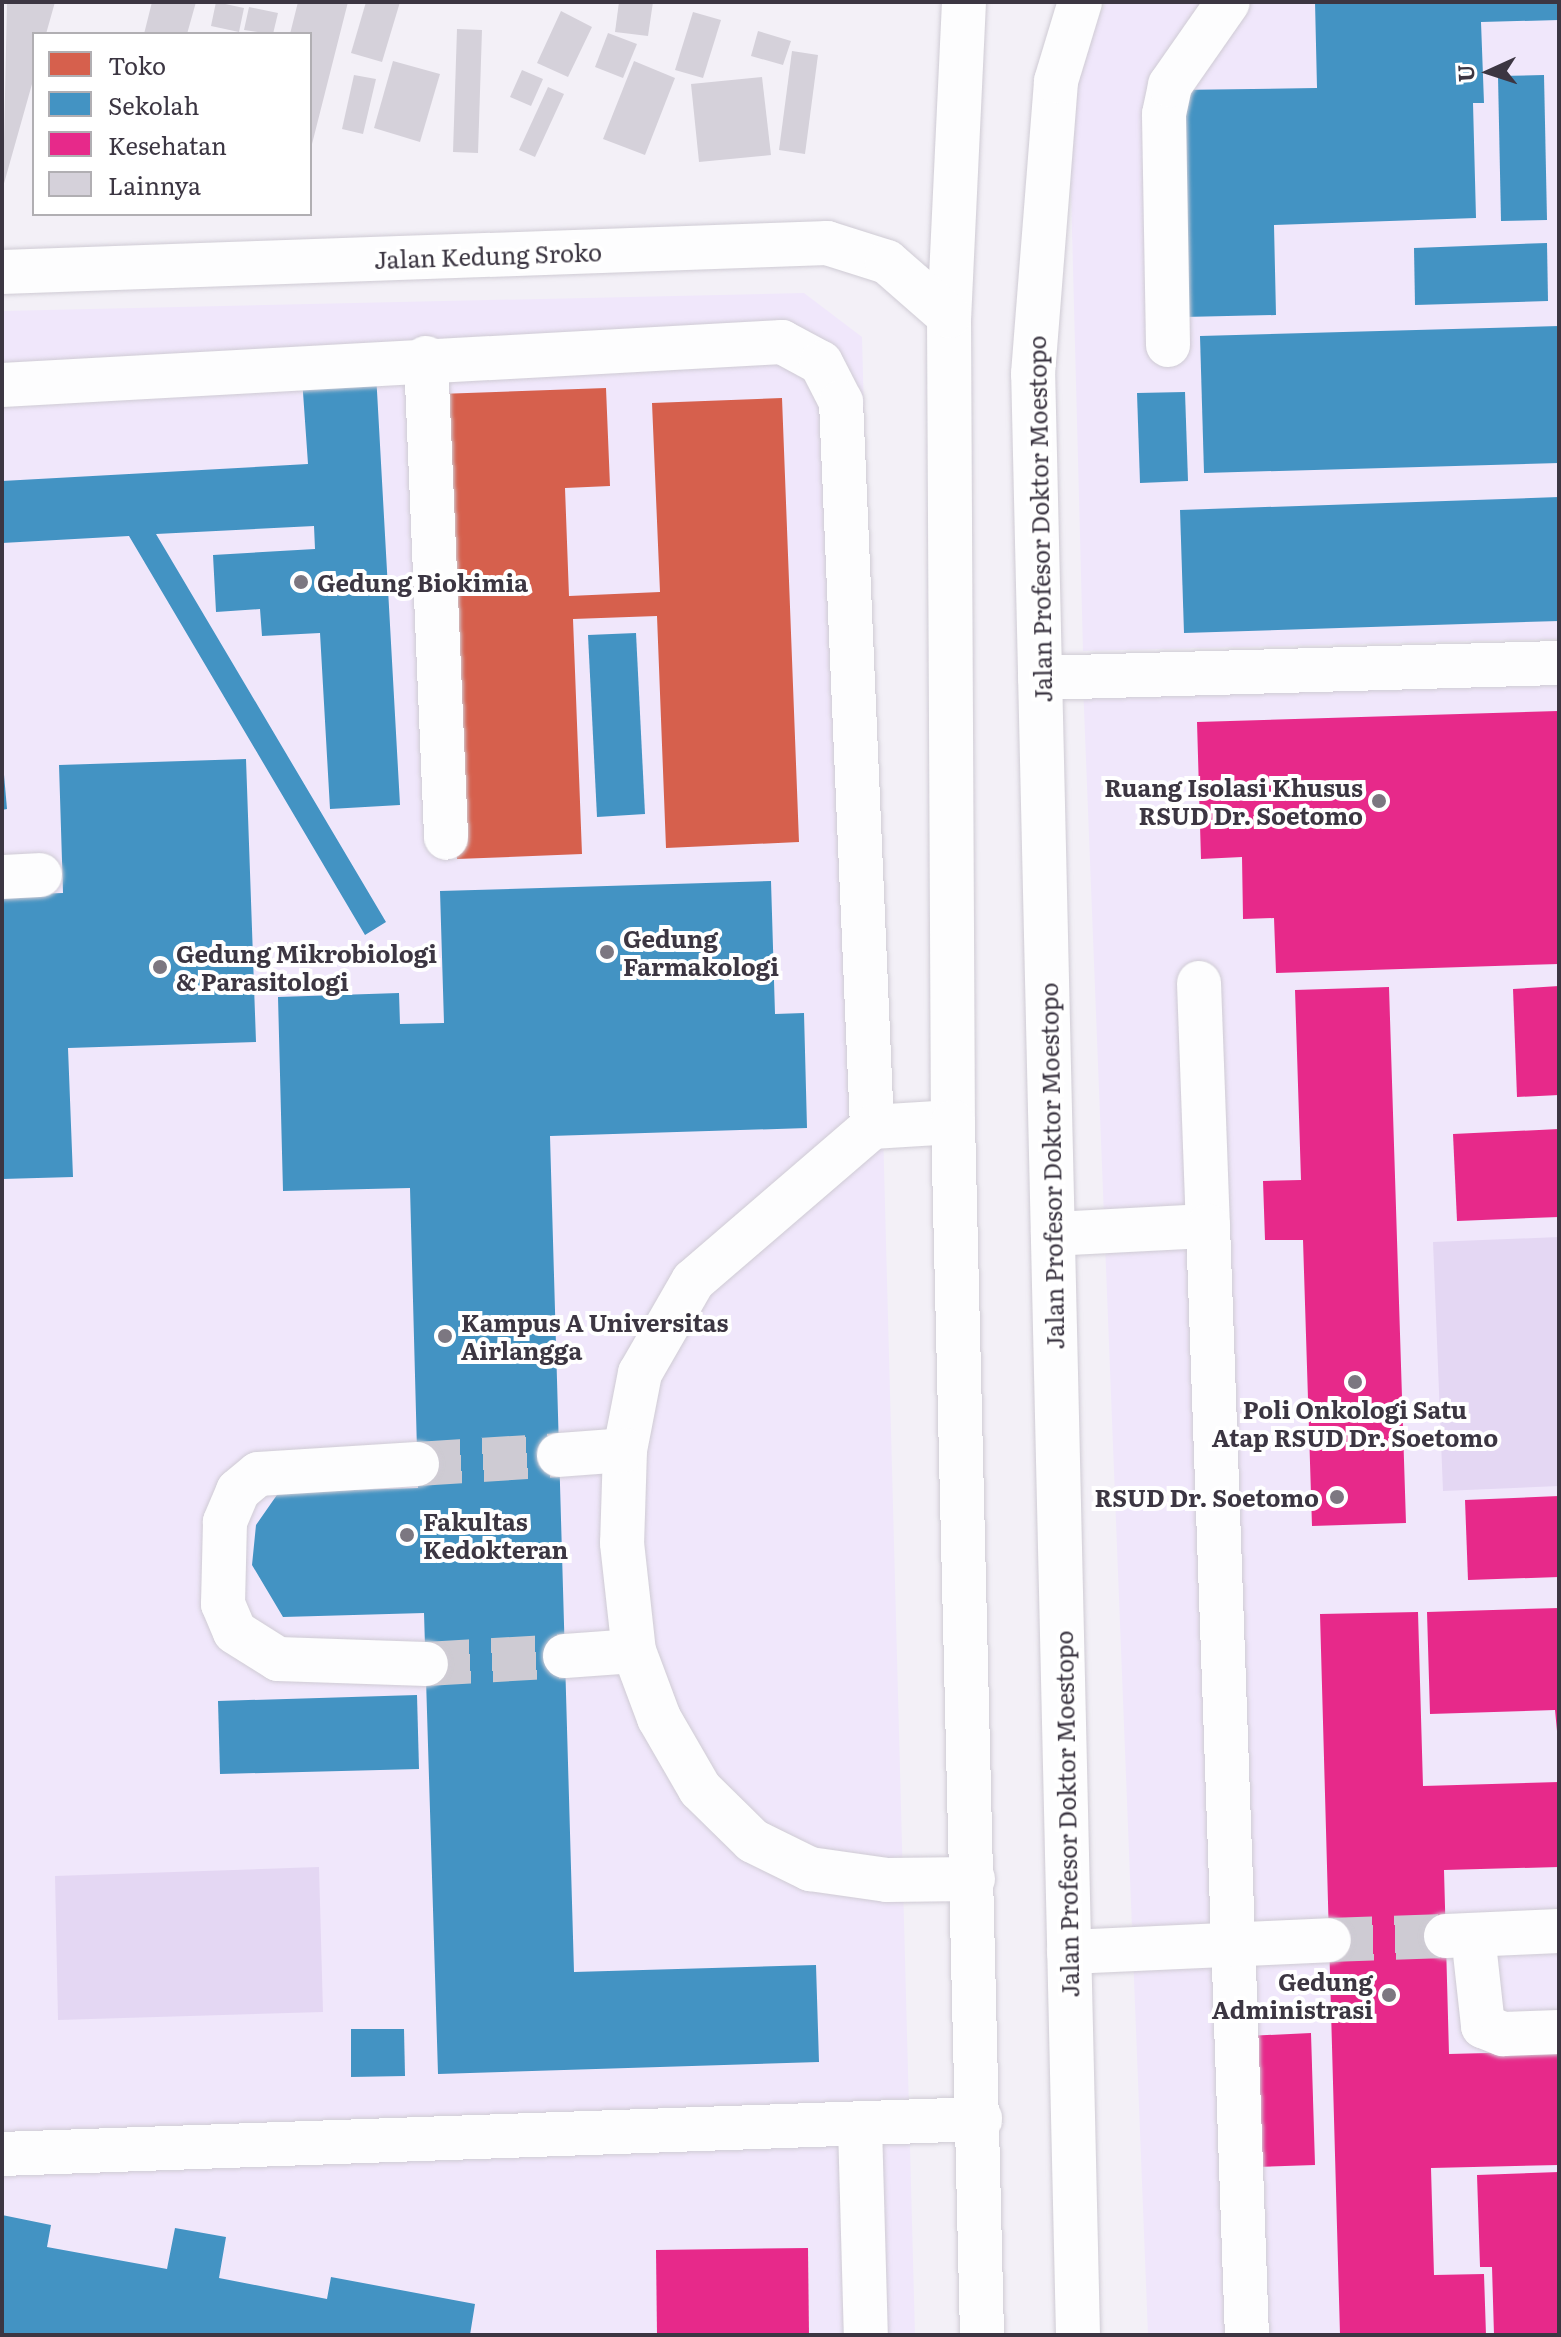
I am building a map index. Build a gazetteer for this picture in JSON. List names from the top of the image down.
{
  "streets": {
    "main road": ["Jalan Kedung Sroko", "Jalan Profesor Doktor Moestopo"]
  },
  "places": [
    "Gedung Biokimia",
    "Ruang Isolasi Khusus RSUD Dr. Soetomo",
    "Gedung Farmakologi",
    "Gedung Mikrobiologi & Parasitologi",
    "Kampus A Universitas Airlangga",
    "Poli Onkologi Satu Atap RSUD Dr. Soetomo",
    "RSUD Dr. Soetomo",
    "Fakultas Kedokteran",
    "Gedung Administrasi"
  ],
  "legend": [
    "Toko",
    "Sekolah",
    "Kesehatan",
    "Lainnya"
  ],
  "north": "left"
}
